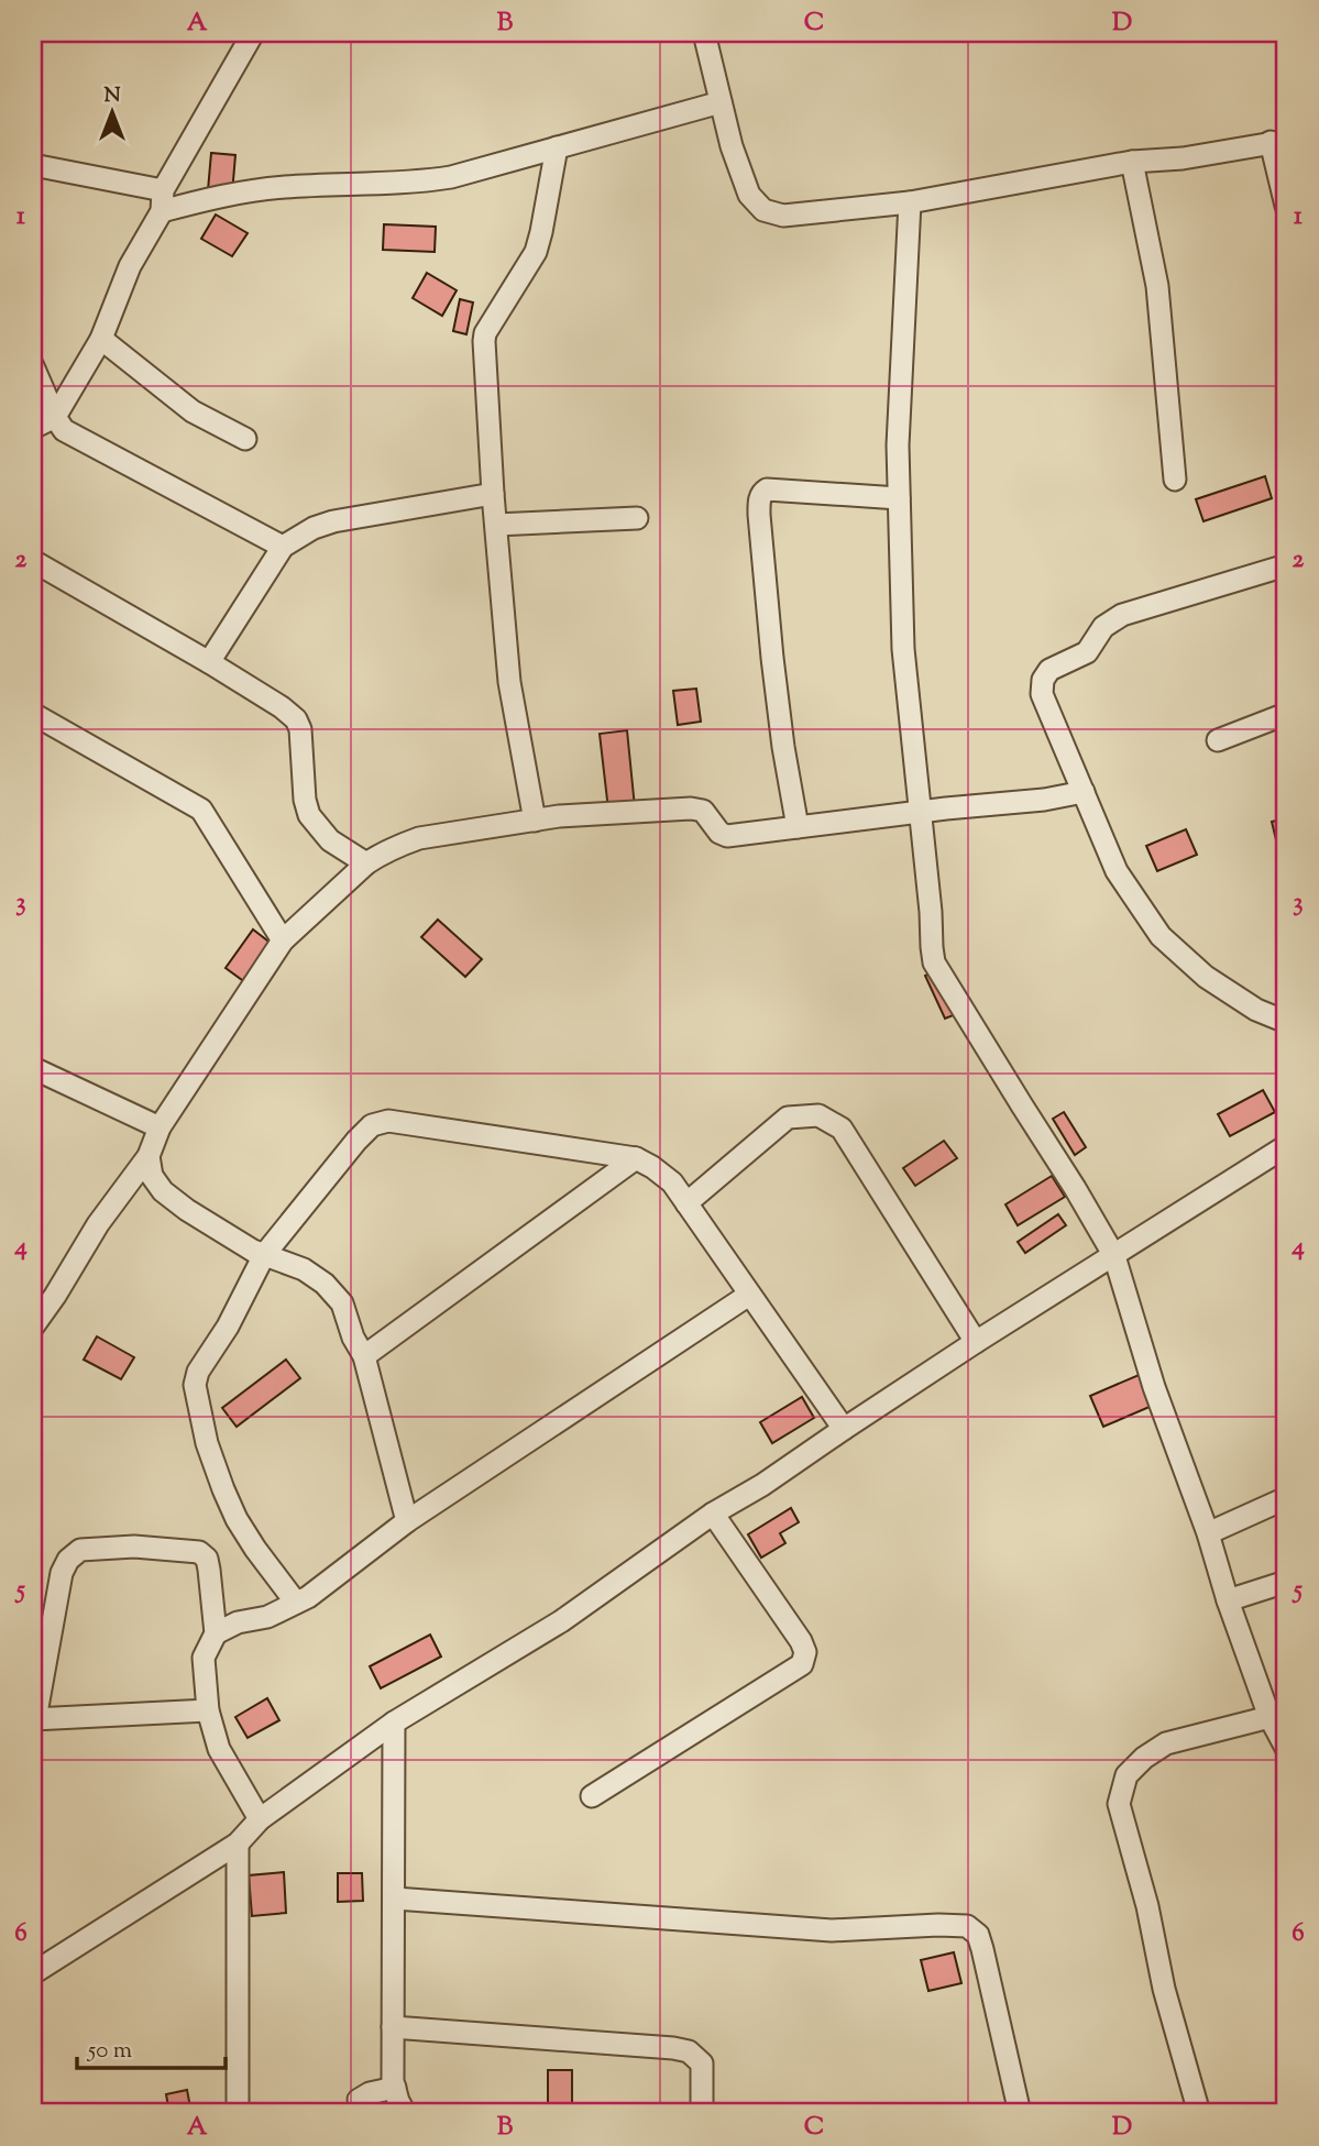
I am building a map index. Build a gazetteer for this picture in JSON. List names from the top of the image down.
{
  "scale_bar": "50 m",
  "north": "top",
  "grid": {
    "columns": [
      "A",
      "B",
      "C",
      "D"
    ],
    "rows": [
      "1",
      "2",
      "3",
      "4",
      "5",
      "6"
    ]
  }
}
